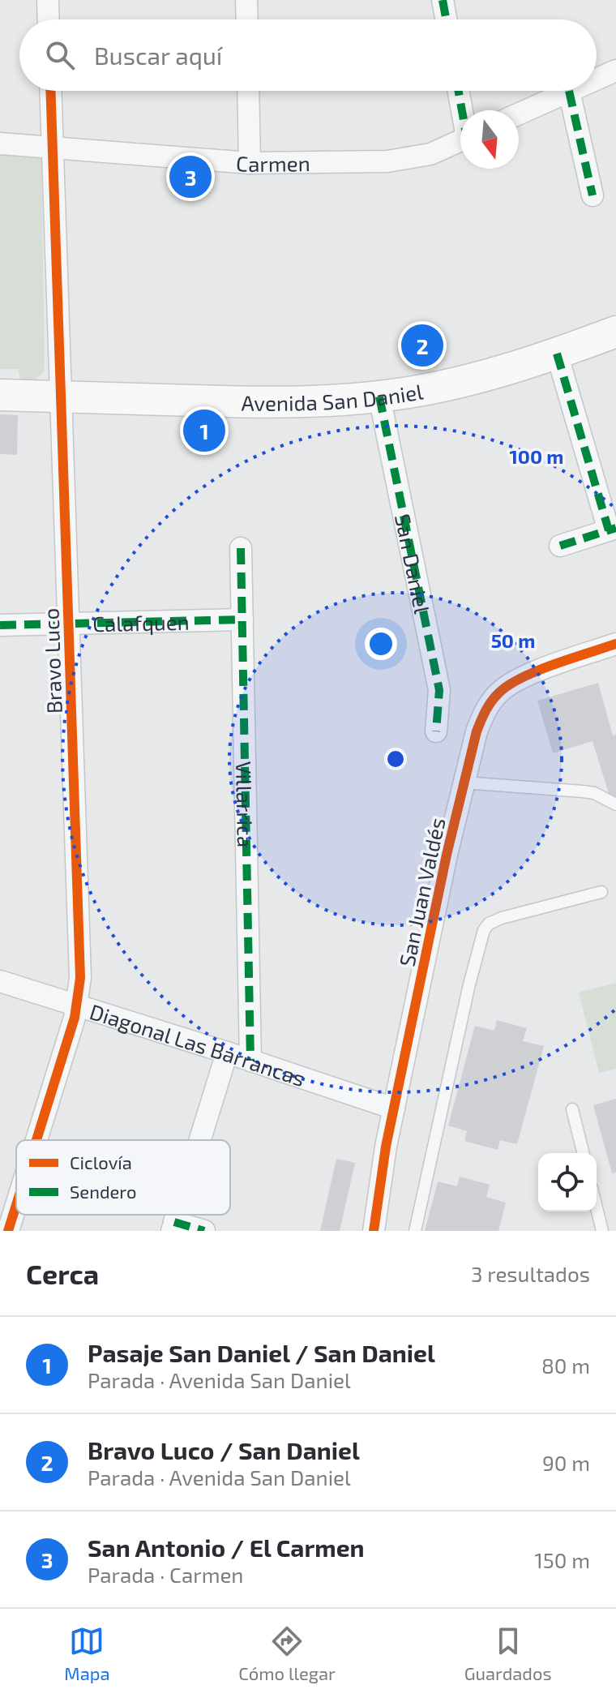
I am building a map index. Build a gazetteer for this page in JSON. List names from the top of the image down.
{
  "streets": {
    "street": [
      "Carmen",
      "Avenida San Daniel",
      "San Daniel",
      "Calafquen",
      "Bravo Luco",
      "Villarrica",
      "San Juan Valdés",
      "Diagonal Las Barrancas"
    ]
  },
  "crossings": [
    ["Carmen", "Bravo Luco"],
    ["Avenida San Daniel", "San Daniel"],
    ["Avenida San Daniel", "Bravo Luco"],
    ["Calafquen", "Bravo Luco"],
    ["Calafquen", "Villarrica"],
    ["Bravo Luco", "Diagonal Las Barrancas"],
    ["Villarrica", "Diagonal Las Barrancas"],
    ["San Juan Valdés", "Diagonal Las Barrancas"]
  ],
  "legend": ["Ciclovía", "Sendero"],
  "north": "bottom",
  "page": {
    "search": "Buscar aquí",
    "pins": ["3", "2", "1"],
    "heading": ["Cerca", "3 resultados"],
    "list": [
      {
        "mark": "1",
        "name": "Pasaje San Daniel / San Daniel",
        "note": "Parada · Avenida San Daniel",
        "value": "80 m"
      },
      {
        "mark": "2",
        "name": "Bravo Luco / San Daniel",
        "note": "Parada · Avenida San Daniel",
        "value": "90 m"
      },
      {
        "mark": "3",
        "name": "San Antonio / El Carmen",
        "note": "Parada · Carmen",
        "value": "150 m"
      }
    ],
    "nav": ["Mapa", "Cómo llegar", "Guardados"]
  },
  "rings": ["100 m", "50 m"]
}
